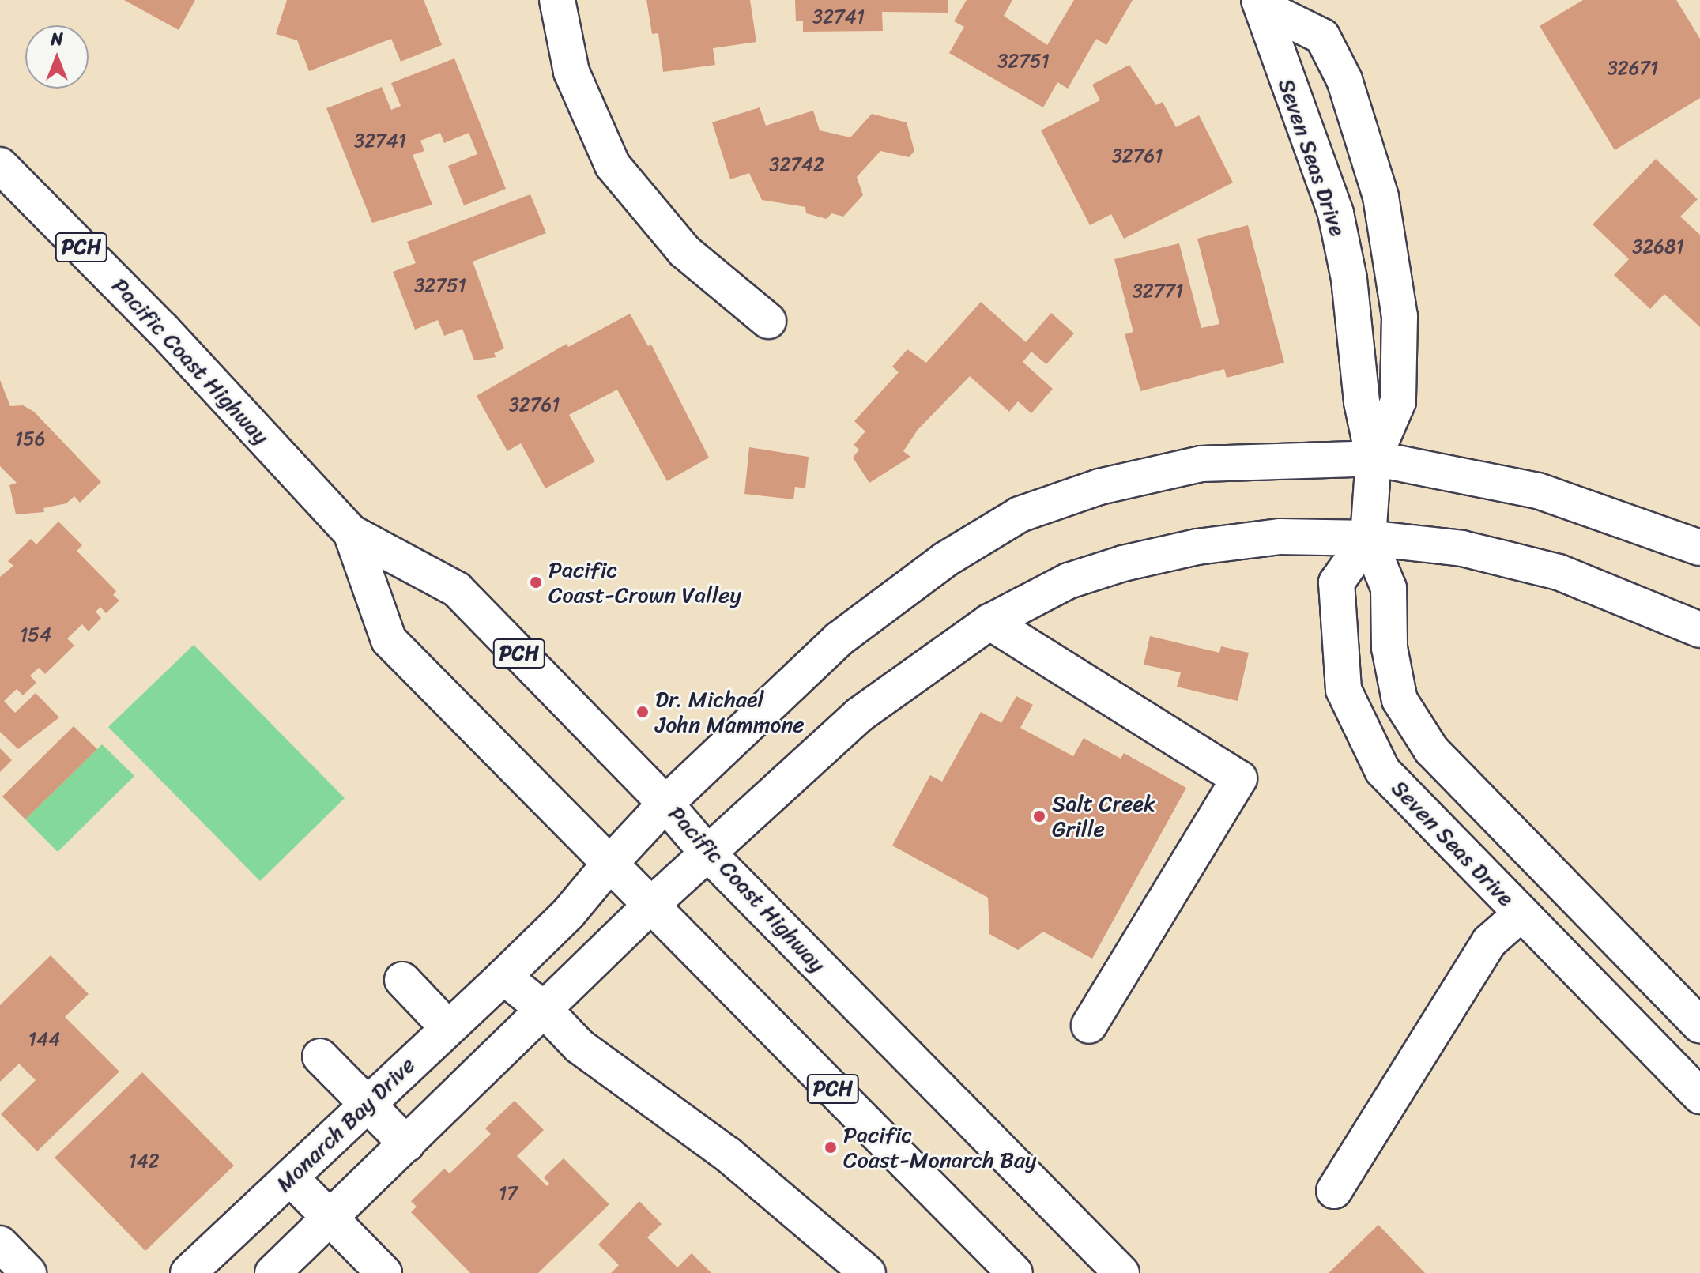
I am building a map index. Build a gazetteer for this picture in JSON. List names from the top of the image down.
{
  "streets": {
    "main road": [
      "Seven Seas Drive",
      "PCH",
      "Pacific Coast Highway",
      "Monarch Bay Drive"
    ]
  },
  "crossings": [
    ["Seven Seas Drive", "Monarch Bay Drive"],
    ["Pacific Coast Highway", "Monarch Bay Drive"]
  ],
  "places": [
    "Pacific Coast-Crown Valley",
    "Dr. Michael John Mammone",
    "Salt Creek Grille",
    "Pacific Coast-Monarch Bay"
  ],
  "house_numbers": [
    "32741",
    "32751",
    "32671",
    "32741",
    "32761",
    "32742",
    "32681",
    "32751",
    "32771",
    "32761",
    "156",
    "154",
    "144",
    "142",
    "17"
  ],
  "north": "top"
}
